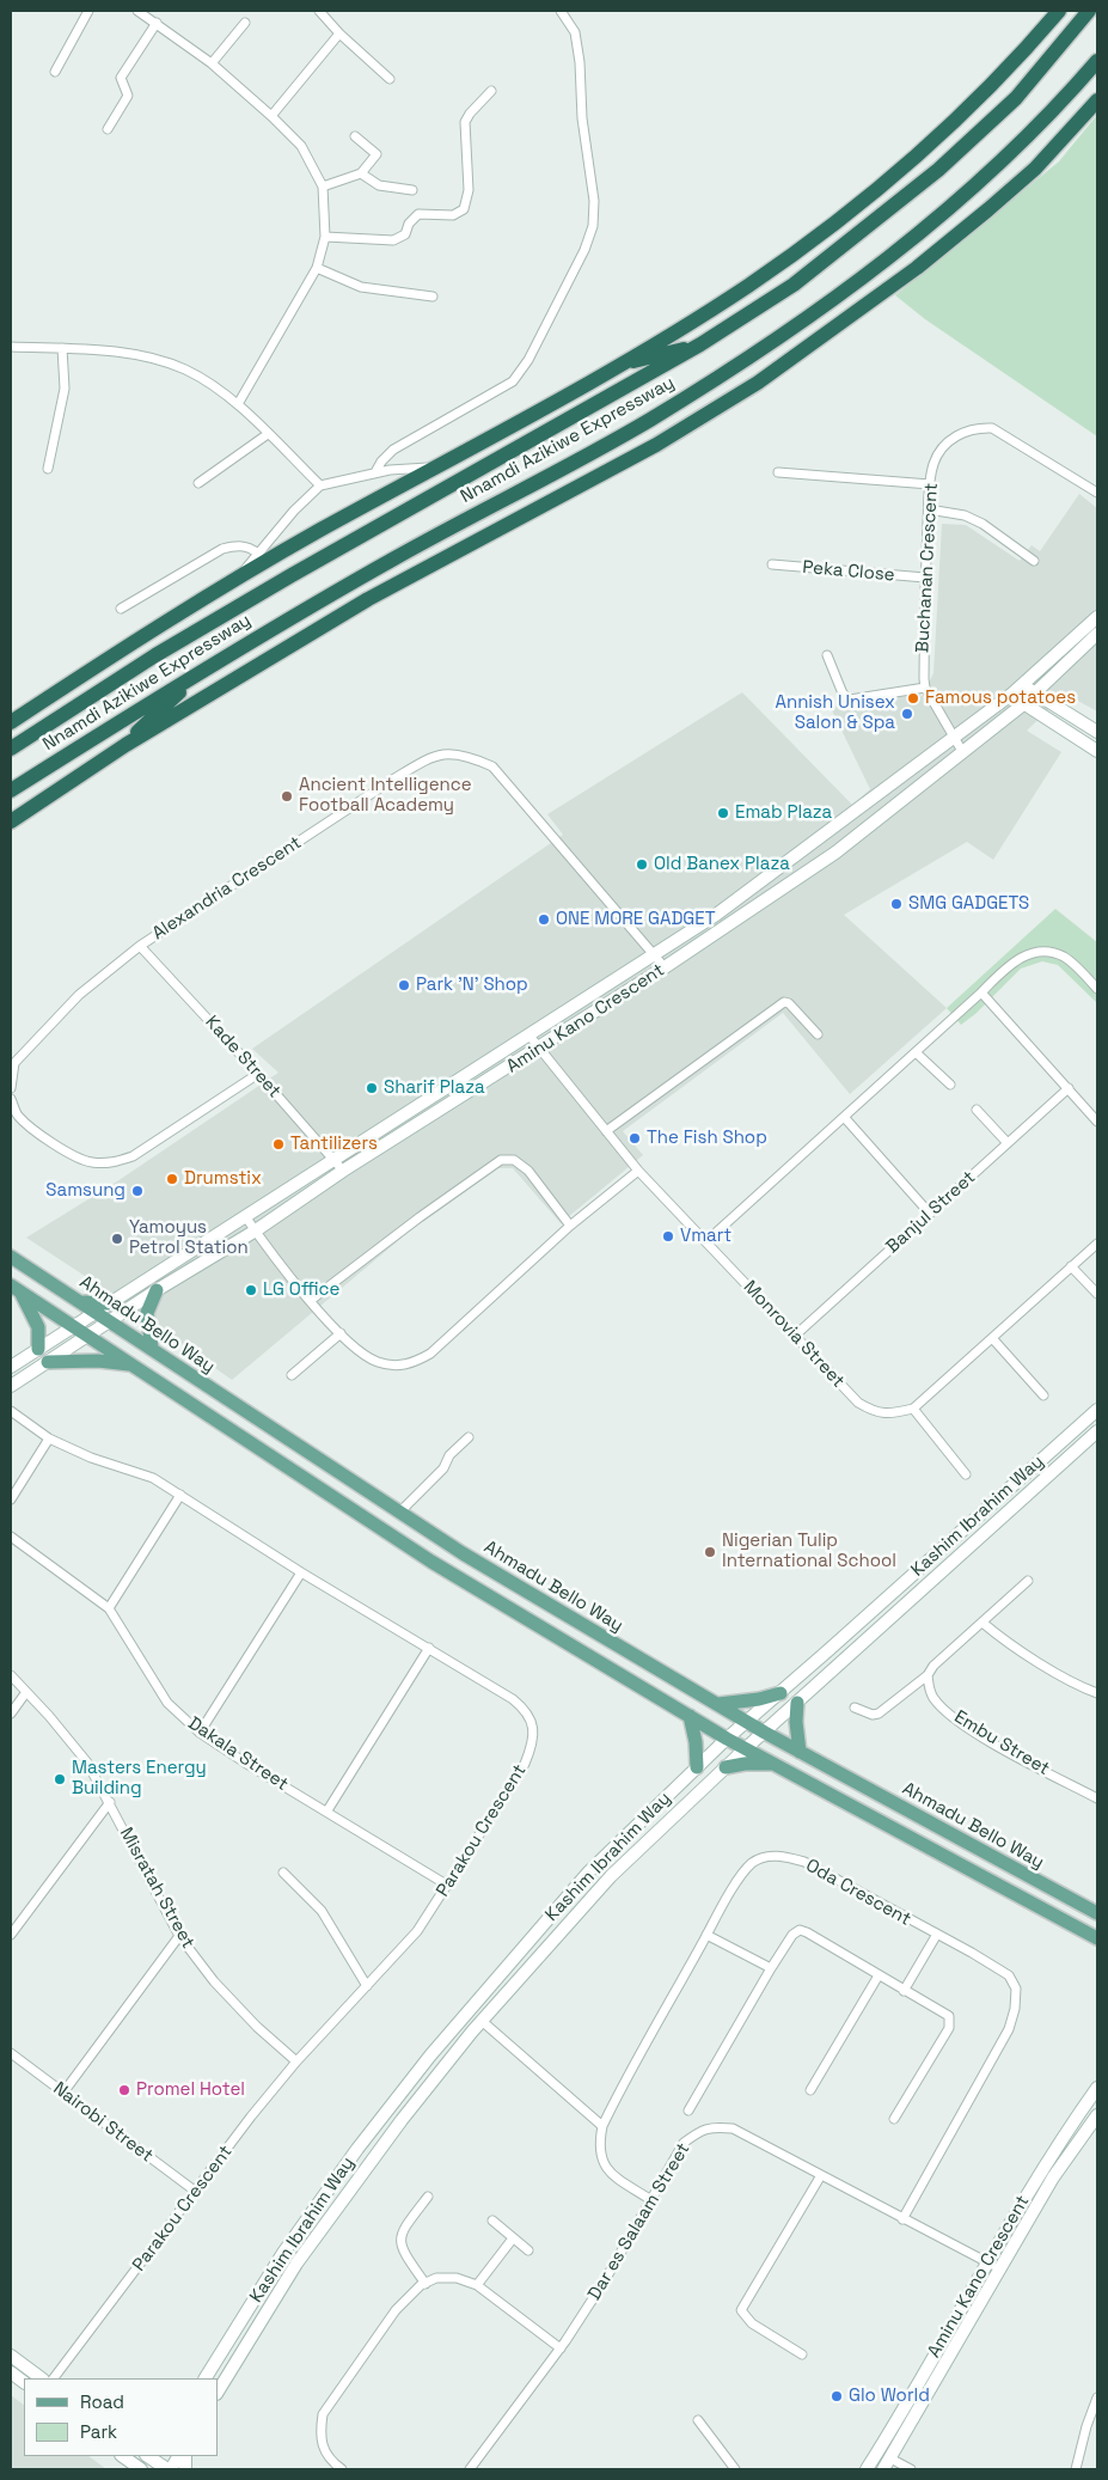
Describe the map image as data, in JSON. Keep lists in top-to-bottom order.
{
  "streets": {
    "highway": ["Nnamdi Azikiwe Expressway"],
    "main road": ["Aminu Kano Crescent", "Ahmadu Bello Way", "Kashim Ibrahim Way"],
    "street": [
      "Buchanan Crescent",
      "Peka Close",
      "Alexandria Crescent",
      "Kade Street",
      "Banjul Street",
      "Monrovia Street",
      "Embu Street",
      "Dakala Street",
      "Parakou Crescent",
      "Misratah Street",
      "Oda Crescent",
      "Nairobi Street",
      "Dar es Salaam Street"
    ]
  },
  "crossings": [
    ["Buchanan Crescent", "Peka Close"],
    ["Buchanan Crescent", "Aminu Kano Crescent"],
    ["Alexandria Crescent", "Aminu Kano Crescent"],
    ["Alexandria Crescent", "Kade Street"],
    ["Aminu Kano Crescent", "Kade Street"],
    ["Aminu Kano Crescent", "Ahmadu Bello Way"],
    ["Aminu Kano Crescent", "Monrovia Street"],
    ["Aminu Kano Crescent", "Dar es Salaam Street"],
    ["Banjul Street", "Monrovia Street"],
    ["Ahmadu Bello Way", "Kashim Ibrahim Way"],
    ["Dakala Street", "Parakou Crescent"],
    ["Parakou Crescent", "Misratah Street"],
    ["Parakou Crescent", "Nairobi Street"],
    ["Oda Crescent", "Dar es Salaam Street"]
  ],
  "places": [
    "Famous potatoes",
    "Annish Unisex Salon & Spa",
    "Ancient Intelligence Football Academy",
    "Emab Plaza",
    "Old Banex Plaza",
    "SMG GADGETS",
    "ONE MORE GADGET",
    "Park 'N' Shop",
    "Sharif Plaza",
    "The Fish Shop",
    "Tantilizers",
    "Drumstix",
    "Samsung",
    "Vmart",
    "Yamoyus Petrol Station",
    "LG Office",
    "Nigerian Tulip International School",
    "Masters Energy Building",
    "Promel Hotel",
    "Glo World"
  ],
  "legend": ["Road", "Park"]
}
